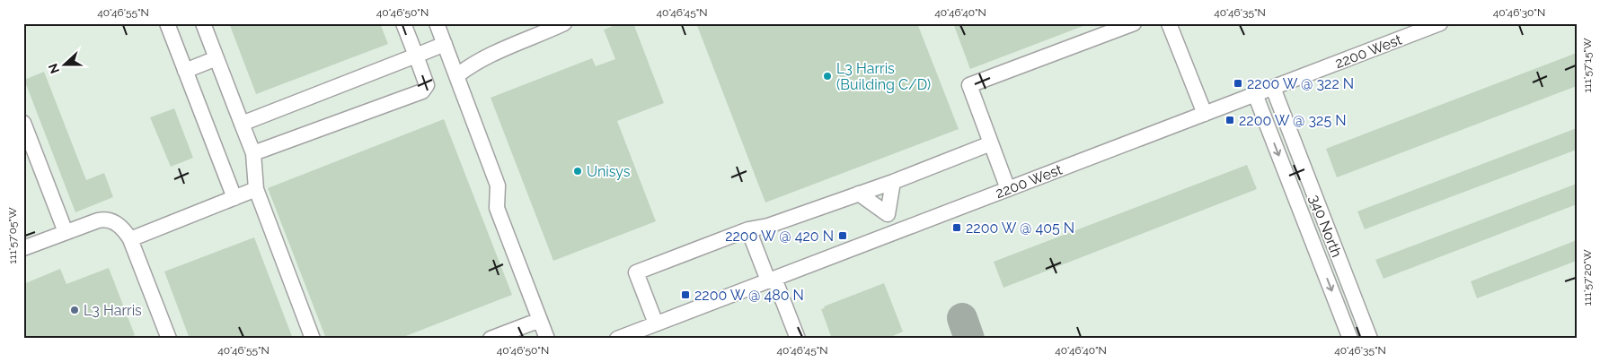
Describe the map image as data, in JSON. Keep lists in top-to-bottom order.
{
  "streets": {
    "street": ["2200 West", "340 North"]
  },
  "crossings": [
    ["2200 West", "340 North"]
  ],
  "places": {
    "other": ["L3 Harris (Building C/D)", "Unisys", "L3 Harris"],
    "transit": [
      "2200 W @ 322 N",
      "2200 W @ 325 N",
      "2200 W @ 405 N",
      "2200 W @ 420 N",
      "2200 W @ 480 N"
    ]
  },
  "north": "left",
  "coordinates": [
    "40°46'55\"N",
    "40°46'50\"N",
    "40°46'45\"N",
    "40°46'40\"N",
    "40°46'35\"N",
    "40°46'30\"N",
    "111°57'15\"W",
    "111°57'05\"W",
    "111°57'20\"W"
  ]
}
